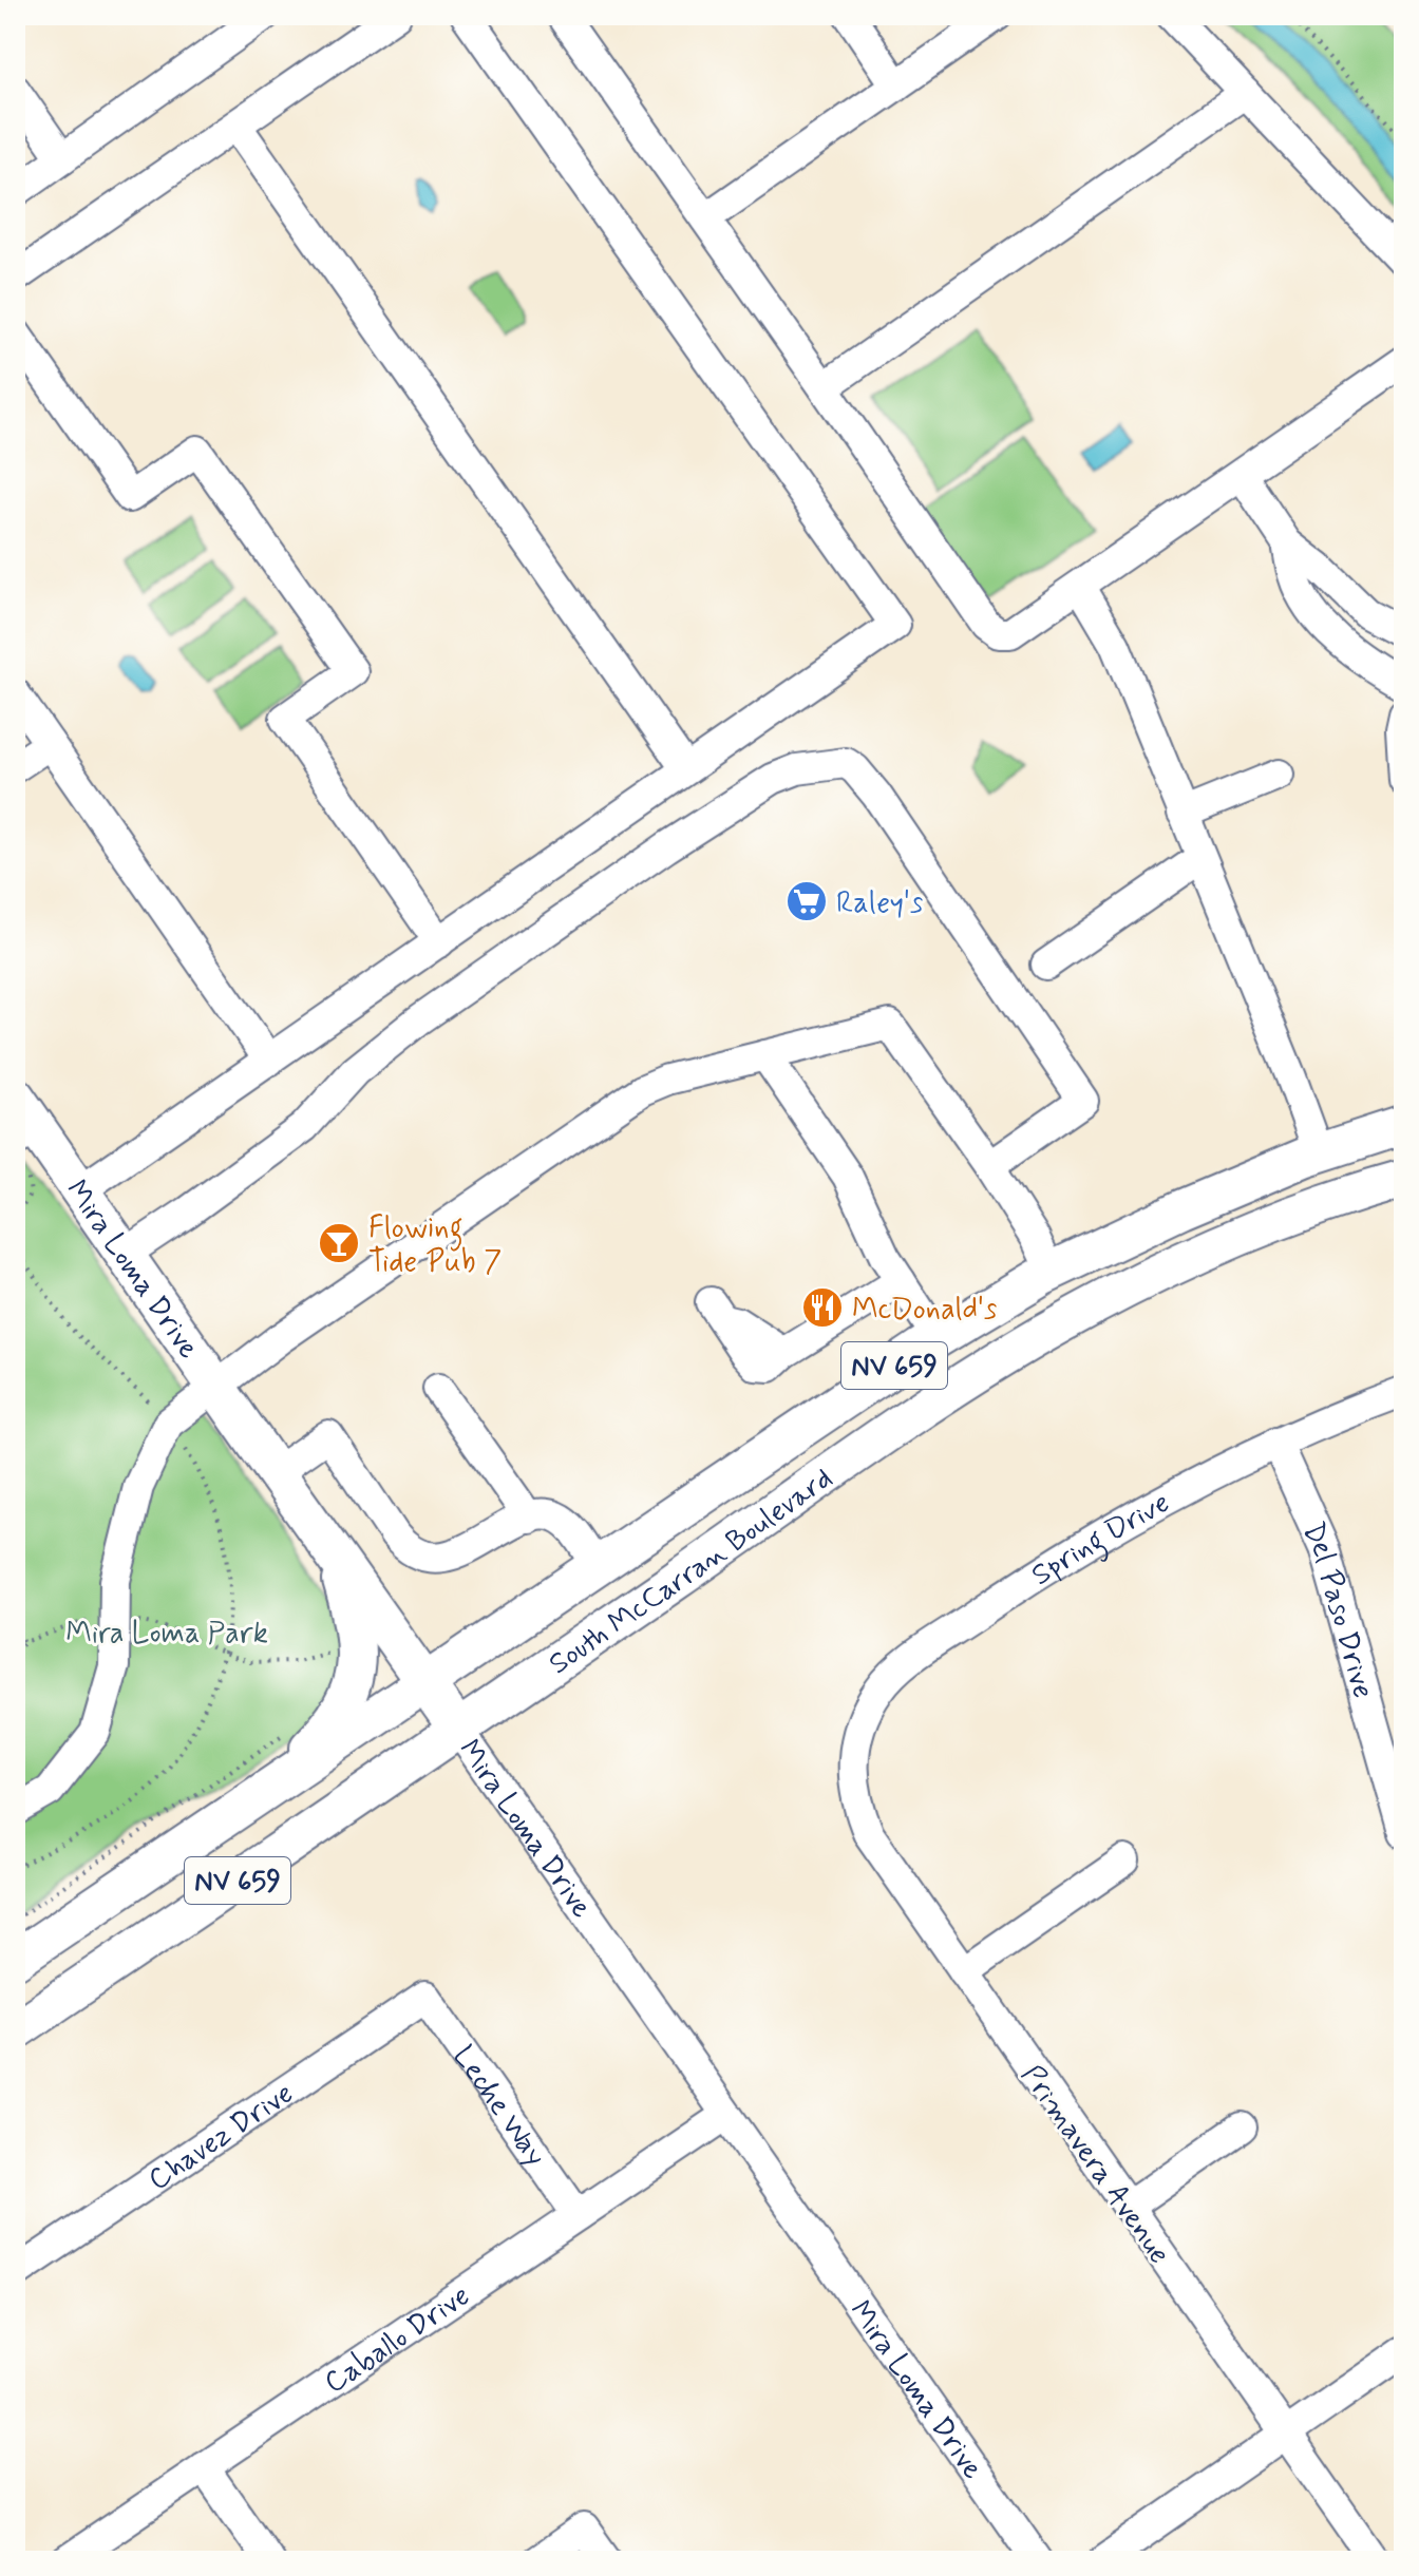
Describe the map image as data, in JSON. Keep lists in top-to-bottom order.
{
  "streets": {
    "main road": ["Mira Loma Drive", "NV 659", "South McCarran Boulevard"],
    "street": [
      "Spring Drive",
      "Del Paso Drive",
      "Leche Way",
      "Chavez Drive",
      "Primavera Avenue",
      "Caballo Drive"
    ]
  },
  "crossings": [
    ["Mira Loma Drive", "South McCarran Boulevard"],
    ["Mira Loma Drive", "Caballo Drive"],
    ["Spring Drive", "Del Paso Drive"],
    ["Spring Drive", "Primavera Avenue"],
    ["Leche Way", "Chavez Drive"],
    ["Leche Way", "Caballo Drive"]
  ],
  "parks": ["Mira Loma Park"],
  "places": {
    "supermarket": ["Raley's"],
    "bar": ["Flowing Tide Pub 7"],
    "restaurant": ["McDonald's"]
  }
}
